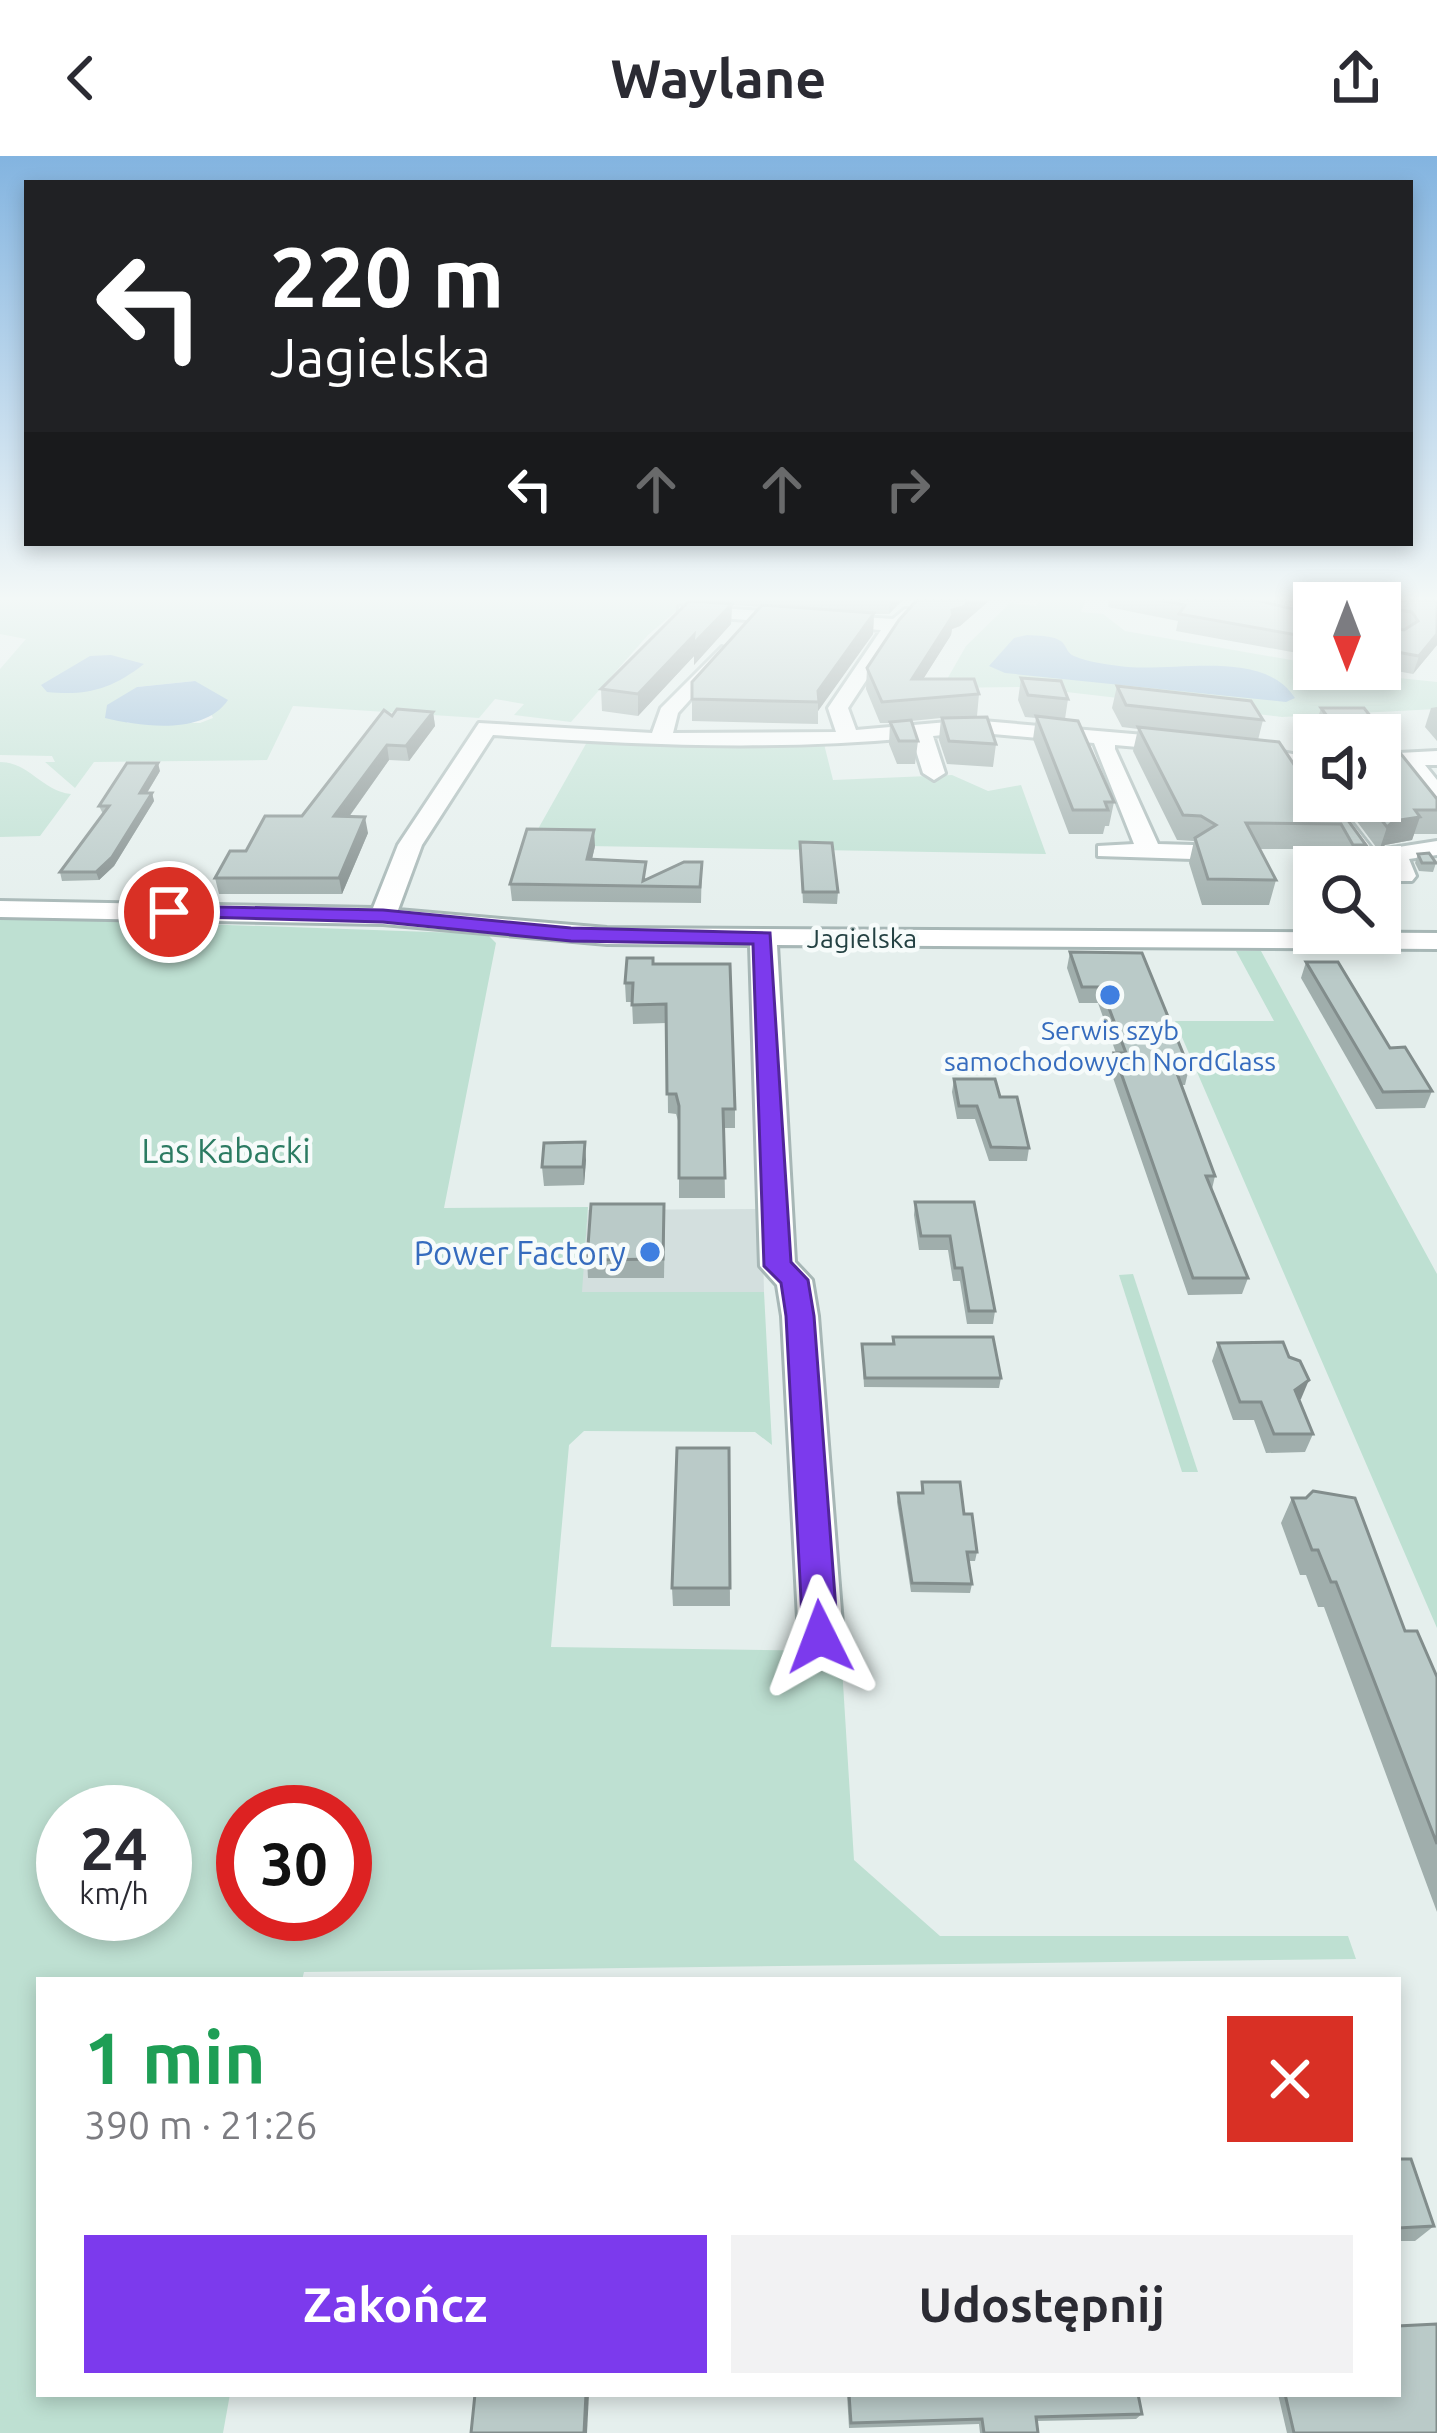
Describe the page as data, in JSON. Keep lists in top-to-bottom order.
{
  "streets": {
    "street": ["Jagielska"]
  },
  "parks": ["Las Kabacki"],
  "places": ["Serwis szyb samochodowych NordGlass", "Power Factory"],
  "north": "bottom",
  "page": {
    "header": "Waylane",
    "turn": ["220 m", "Jagielska"],
    "speed": "24 km/h",
    "limit": "30",
    "heading": ["1 min", "390 m · 21:26"],
    "buttons": ["Zakończ", "Udostępnij"]
  }
}
